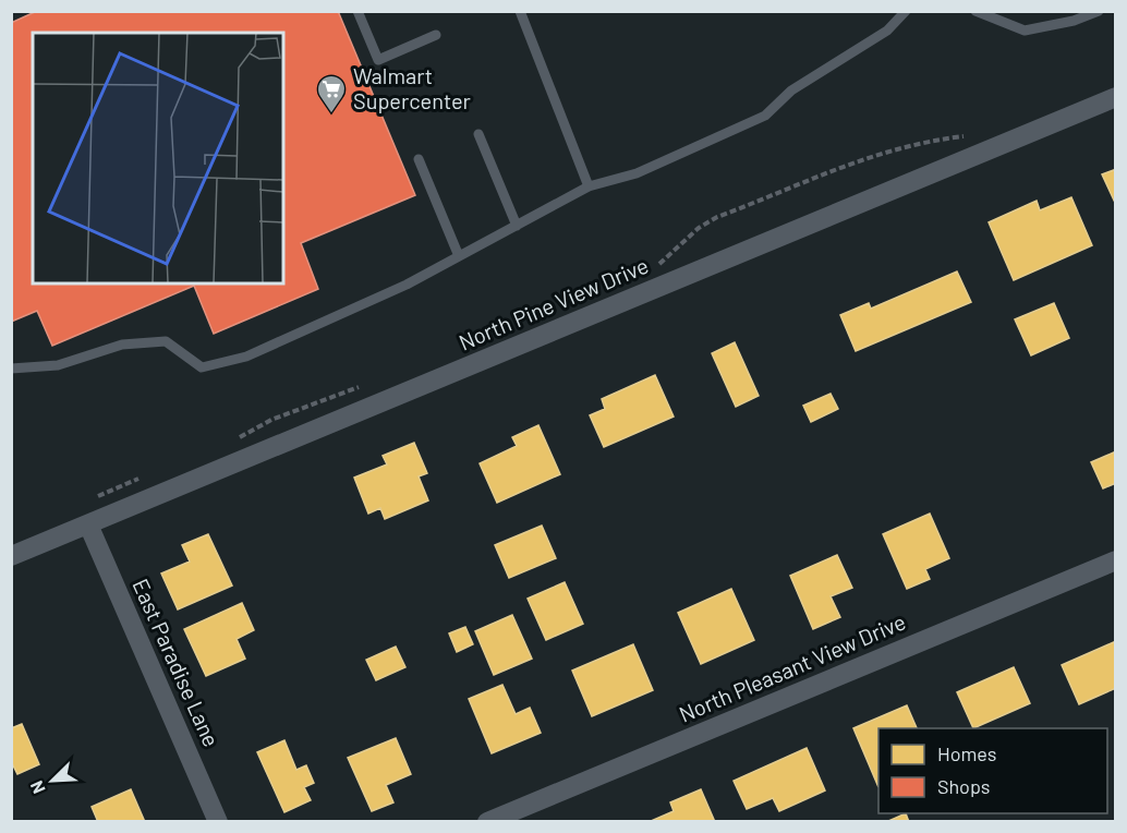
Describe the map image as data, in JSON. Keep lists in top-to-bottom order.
{
  "streets": {
    "street": ["North Pine View Drive", "East Paradise Lane", "North Pleasant View Drive"]
  },
  "crossings": [
    ["North Pine View Drive", "East Paradise Lane"]
  ],
  "places": {
    "supermarket": ["Walmart Supercenter"]
  },
  "legend": ["Homes", "Shops"],
  "north": "bottom left"
}
